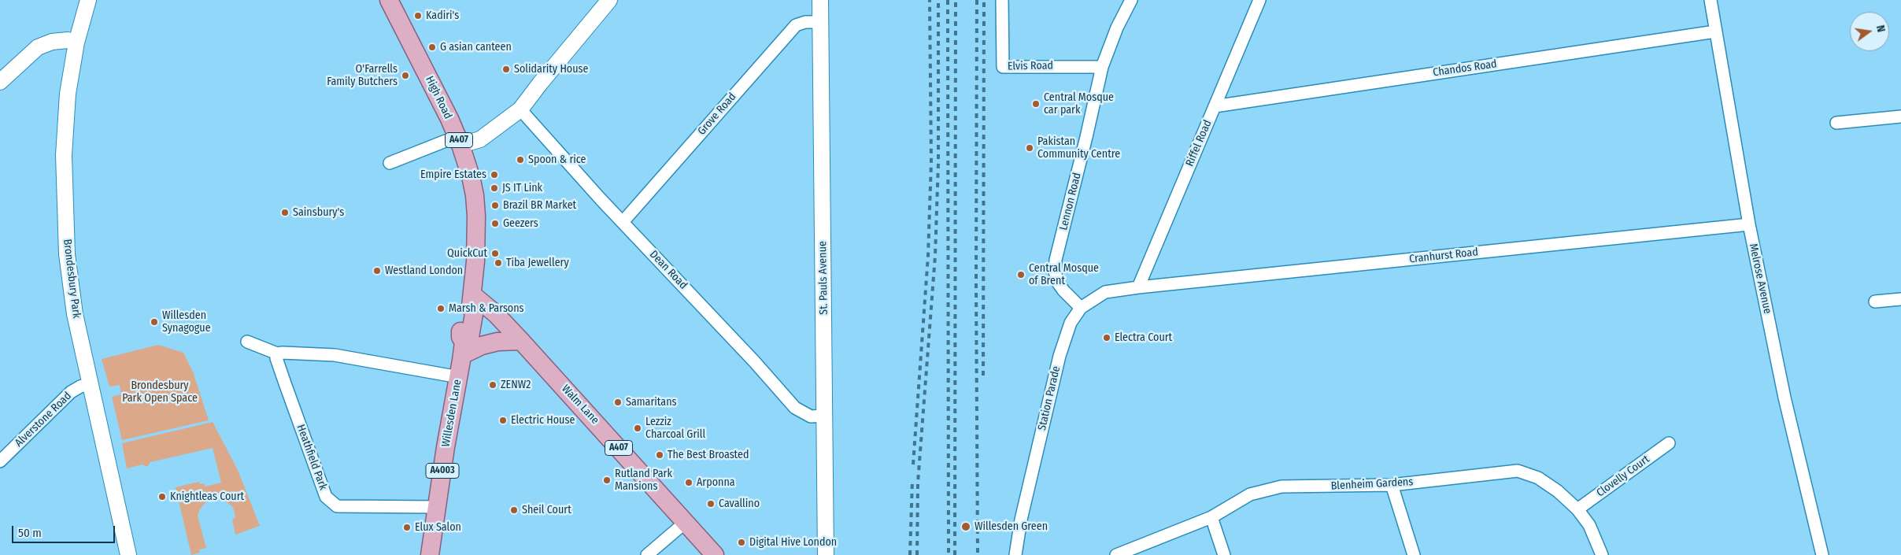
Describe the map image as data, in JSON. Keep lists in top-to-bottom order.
{
  "streets": {
    "main road": [
      "High Road",
      "A407",
      "Walm Lane",
      "Willesden Lane",
      "A4003"
    ],
    "street": [
      "Elvis Road",
      "Chandos Road",
      "Grove Road",
      "Riffel Road",
      "Lennon Road",
      "Cranhurst Road",
      "Dean Road",
      "St. Pauls Avenue",
      "Brondesbury Park",
      "Melrose Avenue",
      "Station Parade",
      "Alverstone Road",
      "Heathfield Park",
      "Clovelly Court",
      "Blenheim Gardens"
    ]
  },
  "crossings": [
    ["Elvis Road", "Lennon Road"],
    ["Chandos Road", "Riffel Road"],
    ["Chandos Road", "Melrose Avenue"],
    ["High Road", "Walm Lane"],
    ["High Road", "Willesden Lane"],
    ["Grove Road", "Dean Road"],
    ["Grove Road", "St. Pauls Avenue"],
    ["Riffel Road", "Cranhurst Road"],
    ["Riffel Road", "Station Parade"],
    ["Lennon Road", "Station Parade"],
    ["Cranhurst Road", "Melrose Avenue"],
    ["Cranhurst Road", "Station Parade"],
    ["Dean Road", "St. Pauls Avenue"],
    ["Brondesbury Park", "Alverstone Road"],
    ["Walm Lane", "Willesden Lane"],
    ["Willesden Lane", "Heathfield Park"],
    ["Clovelly Court", "Blenheim Gardens"]
  ],
  "parks": ["Brondesbury Park Open Space"],
  "places": [
    "Kadiri's",
    "G asian canteen",
    "Solidarity House",
    "O'Farrells Family Butchers",
    "Central Mosque car park",
    "Pakistan Community Centre",
    "Spoon & rice",
    "Empire Estates",
    "JS IT Link",
    "Brazil BR Market",
    "Sainsbury's",
    "Geezers",
    "QuickCut",
    "Tiba Jewellery",
    "Westland London",
    "Central Mosque of Brent",
    "Marsh & Parsons",
    "Willesden Synagogue",
    "Electra Court",
    "ZENW2",
    "Samaritans",
    "Electric House",
    "Lezziz Charcoal Grill",
    "The Best Broasted",
    "Rutland Park Mansions",
    "Arponna",
    "Knightleas Court",
    "Cavallino",
    "Sheil Court",
    "Willesden Green",
    "Elux Salon",
    "Digital Hive London"
  ],
  "scale_bar": "50 m",
  "north": "right"
}
